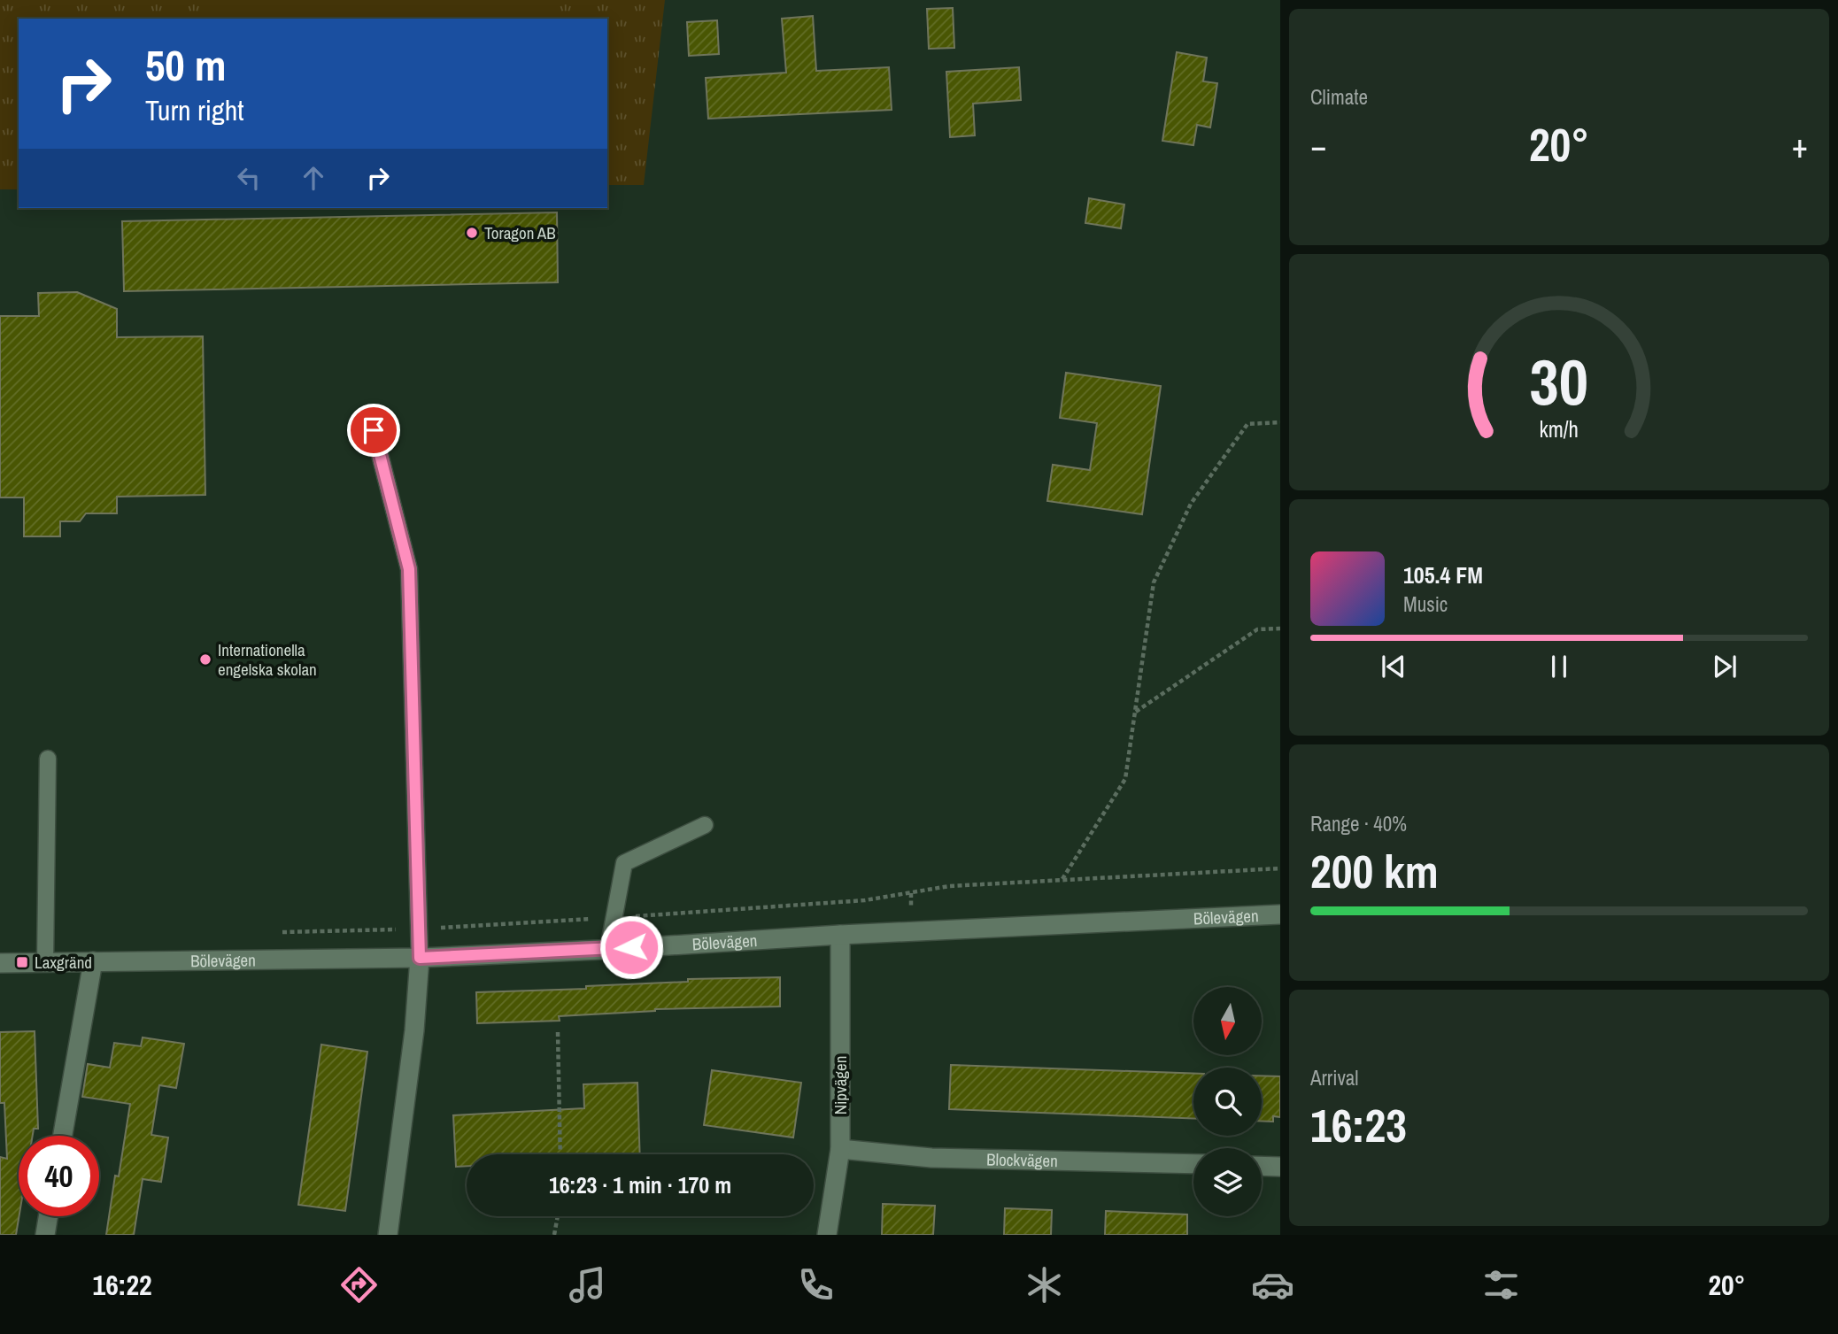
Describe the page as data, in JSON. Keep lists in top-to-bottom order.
{
  "streets": {
    "street": ["Bölevägen", "Nipvägen", "Blockvägen"]
  },
  "crossings": [
    ["Bölevägen", "Nipvägen"],
    ["Nipvägen", "Blockvägen"]
  ],
  "places": {
    "other": ["Toragon AB", "Internationella engelska skolan"],
    "transit": ["Laxgränd"]
  },
  "north": "bottom",
  "page": {
    "tile": [
      "Climate",
      ["Range · 40%", "200 km"],
      ["Arrival", "16:23"]
    ],
    "turn": ["50 m", "Turn right"],
    "heat": ["−", "20°", "+"],
    "song": ["105.4 FM", "Music"],
    "limit": "40",
    "trip": "16:23 · 1 min · 170 m",
    "tabs": ["16:22", "20°"],
    "gauge": ["30", "km/h"]
  }
}
